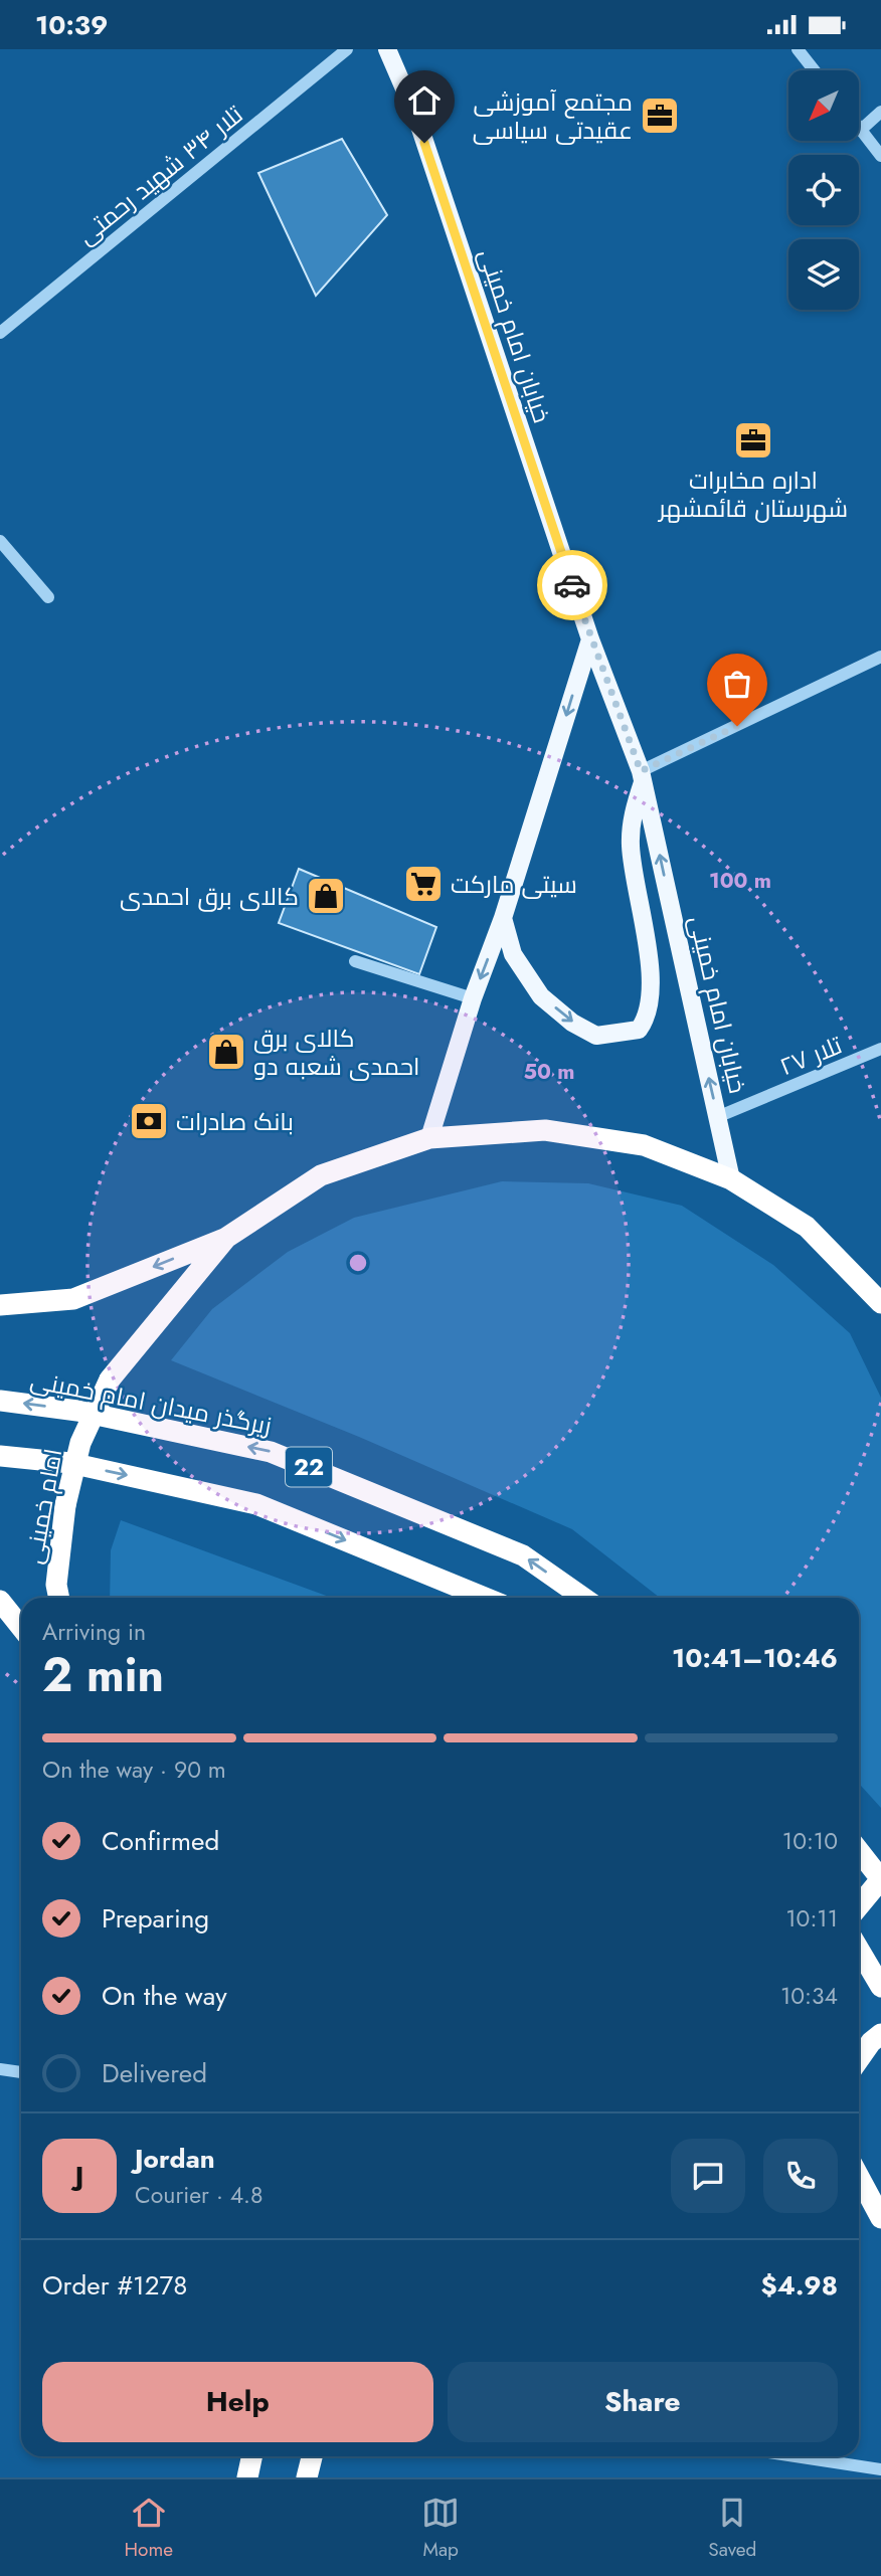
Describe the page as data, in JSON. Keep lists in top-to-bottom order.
{
  "streets": {
    "highway": ["زیرگذر میدان امام خمینی", "22", "امام خمینی"],
    "main road": ["خیابان امام خمینی"],
    "street": ["تلار ۳۴ شهید رحمتی", "تلار ۲۷"]
  },
  "crossings": [
    ["خیابان امام خمینی", "تلار ۲۷"]
  ],
  "places": {
    "office": ["مجتمع آموزشی عقیدتی سیاسی", "اداره مخابرات شهرستان قائمشهر"],
    "supermarket": ["سیتی مارکت"],
    "shop": ["کالای برق احمدی", "کالای برق احمدی شعبه دو"],
    "bank": ["بانک صادرات"]
  },
  "north": "bottom left",
  "page": {
    "status": "10:39",
    "heading": ["2 min", "Arriving in", "10:41–10:46"],
    "panel": [
      "Jordan",
      "Courier · 4.8",
      "Order #1278",
      "$4.98"
    ],
    "bar": "On the way · 90 m",
    "list": [
      ["Confirmed", "10:10"],
      ["Preparing", "10:11"],
      ["On the way", "10:34"],
      "Delivered"
    ],
    "round": "J",
    "buttons": ["Help", "Share"],
    "tabs": ["Home", "Map", "Saved"]
  },
  "rings": ["100 m", "50 m"]
}
